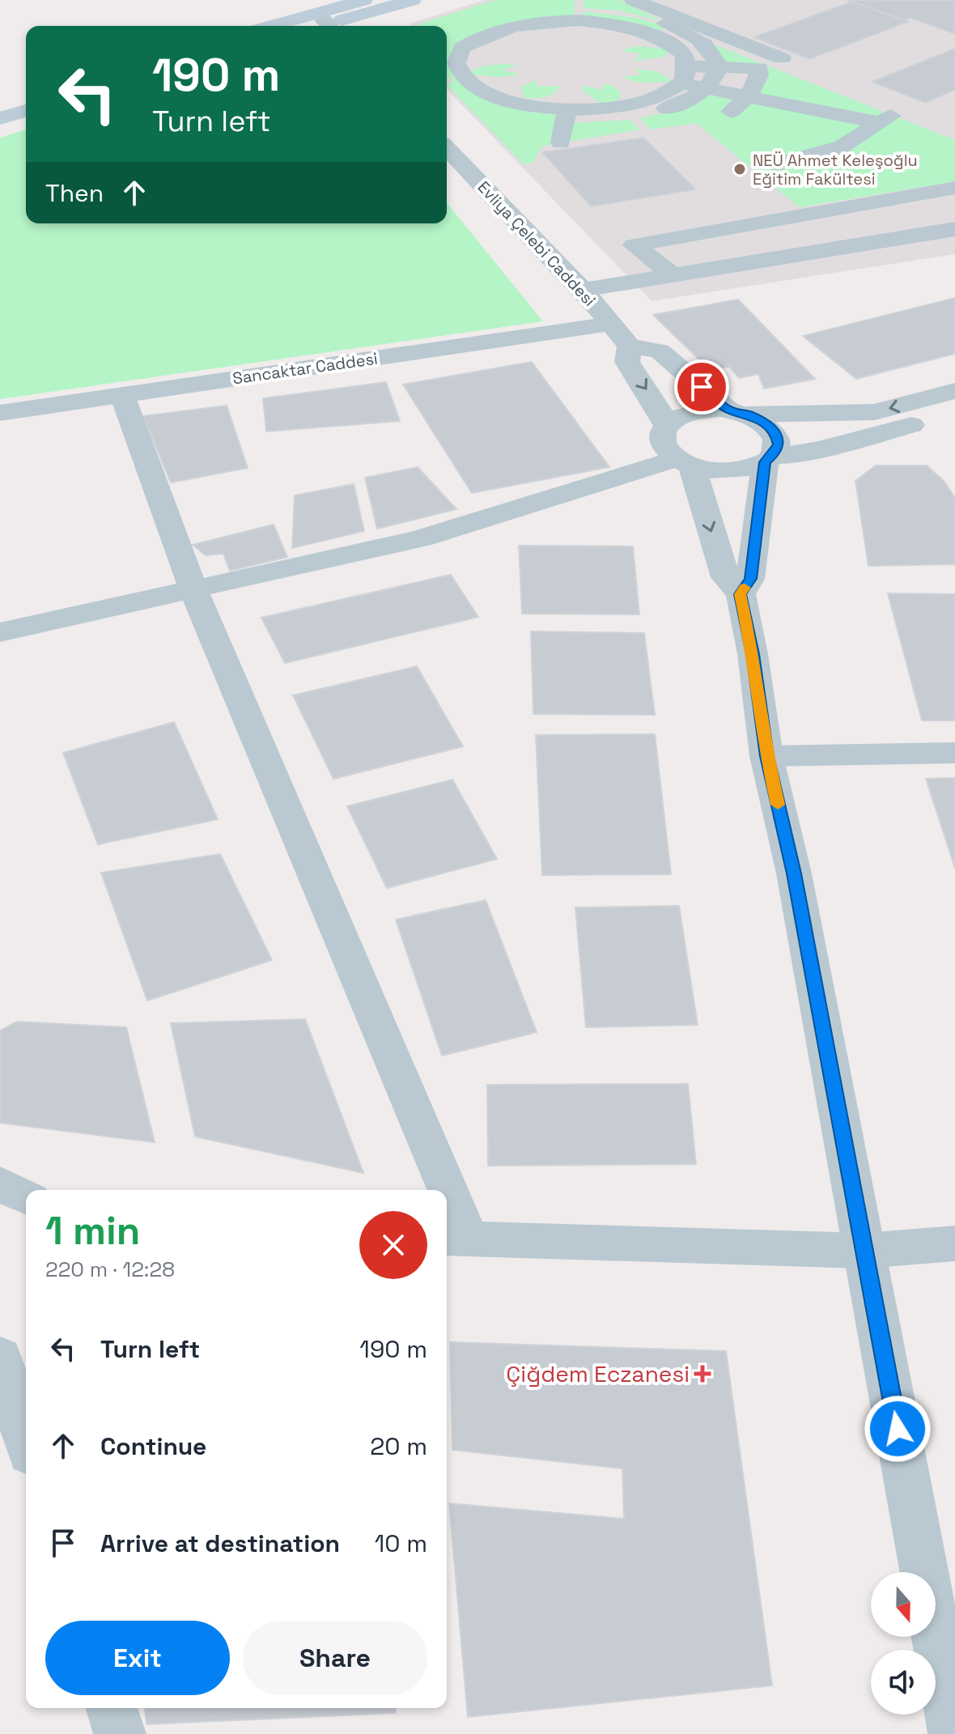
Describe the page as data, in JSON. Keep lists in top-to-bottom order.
{
  "streets": {
    "street": ["Evliya Çelebi Caddesi", "Sancaktar Caddesi"]
  },
  "crossings": [
    ["Evliya Çelebi Caddesi", "Sancaktar Caddesi"]
  ],
  "places": {
    "other": ["NEÜ Ahmet Keleşoğlu Eğitim Fakültesi"],
    "health": ["Çiğdem Eczanesi"]
  },
  "north": "bottom",
  "page": {
    "turn": ["190 m", "Turn left"],
    "then": "Then",
    "heading": ["1 min", "220 m · 12:28"],
    "list": [
      {
        "name": "Turn left",
        "value": "190 m"
      },
      {
        "name": "Continue",
        "value": "20 m"
      },
      {
        "name": "Arrive at destination",
        "value": "10 m"
      }
    ],
    "buttons": ["Exit", "Share"]
  }
}
